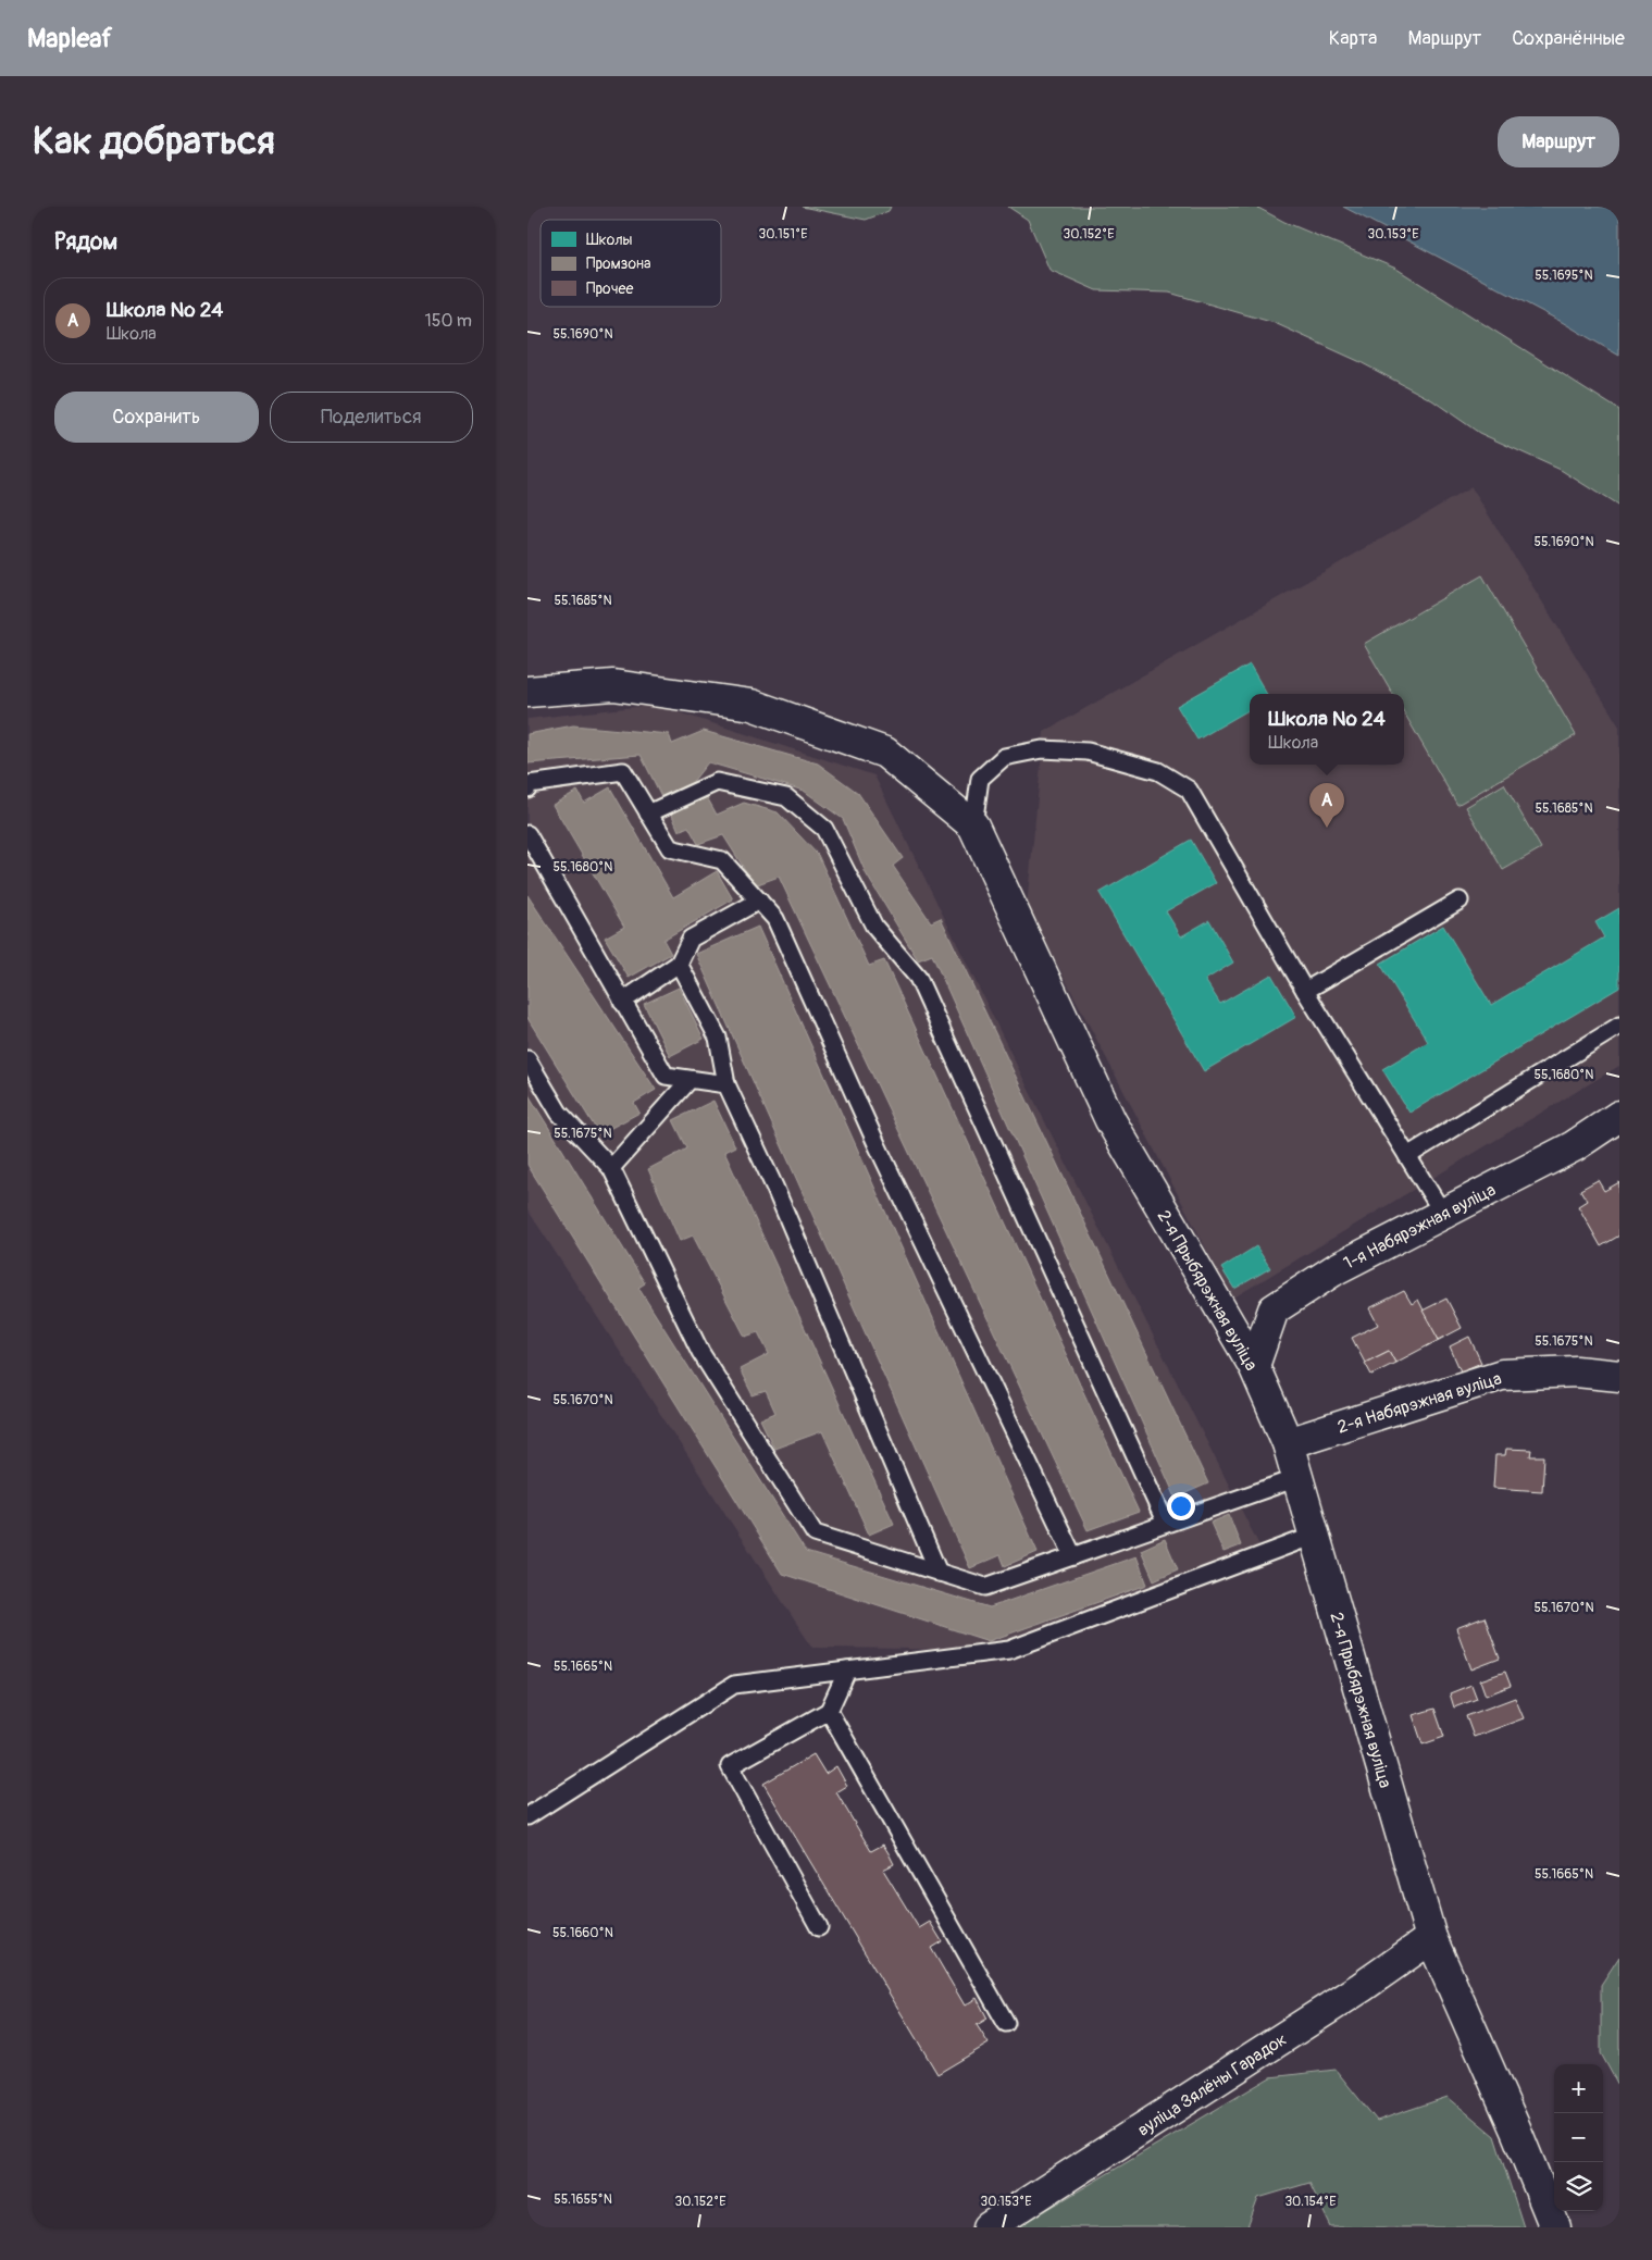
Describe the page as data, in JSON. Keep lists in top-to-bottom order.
{
  "streets": {
    "street": [
      "1-я Набярэжная вуліца",
      "2-я Прыбярэжная вуліца",
      "2-я Набярэжная вуліца",
      "вуліца Зялёны Гарадок"
    ]
  },
  "crossings": [
    ["1-я Набярэжная вуліца", "2-я Прыбярэжная вуліца"],
    ["2-я Прыбярэжная вуліца", "2-я Набярэжная вуліца"],
    ["2-я Прыбярэжная вуліца", "вуліца Зялёны Гарадок"]
  ],
  "legend": ["Школы", "Промзона", "Прочее"],
  "page": {
    "header": "Mapleaf",
    "nav": ["Карта", "Маршрут", "Сохранённые"],
    "buttons": [
      "Маршрут",
      ["Сохранить", "Поделиться"]
    ],
    "title": "Как добраться",
    "heading": "Рядом",
    "list": [
      {
        "mark": "A",
        "name": "Школа № 24",
        "note": "Школа",
        "value": "150 m"
      }
    ],
    "popup": ["Школа № 24", "Школа"],
    "pins": "A",
    "map_buttons": ["+", "−"]
  },
  "coordinates": [
    "30.151°E",
    "30.152°E",
    "30.153°E",
    "55.1695°N",
    "55.1690°N",
    "55.1685°N",
    "55.1680°N",
    "55.1675°N",
    "55.1670°N",
    "55.1665°N",
    "55.1660°N",
    "55.1655°N",
    "30.154°E"
  ]
}
